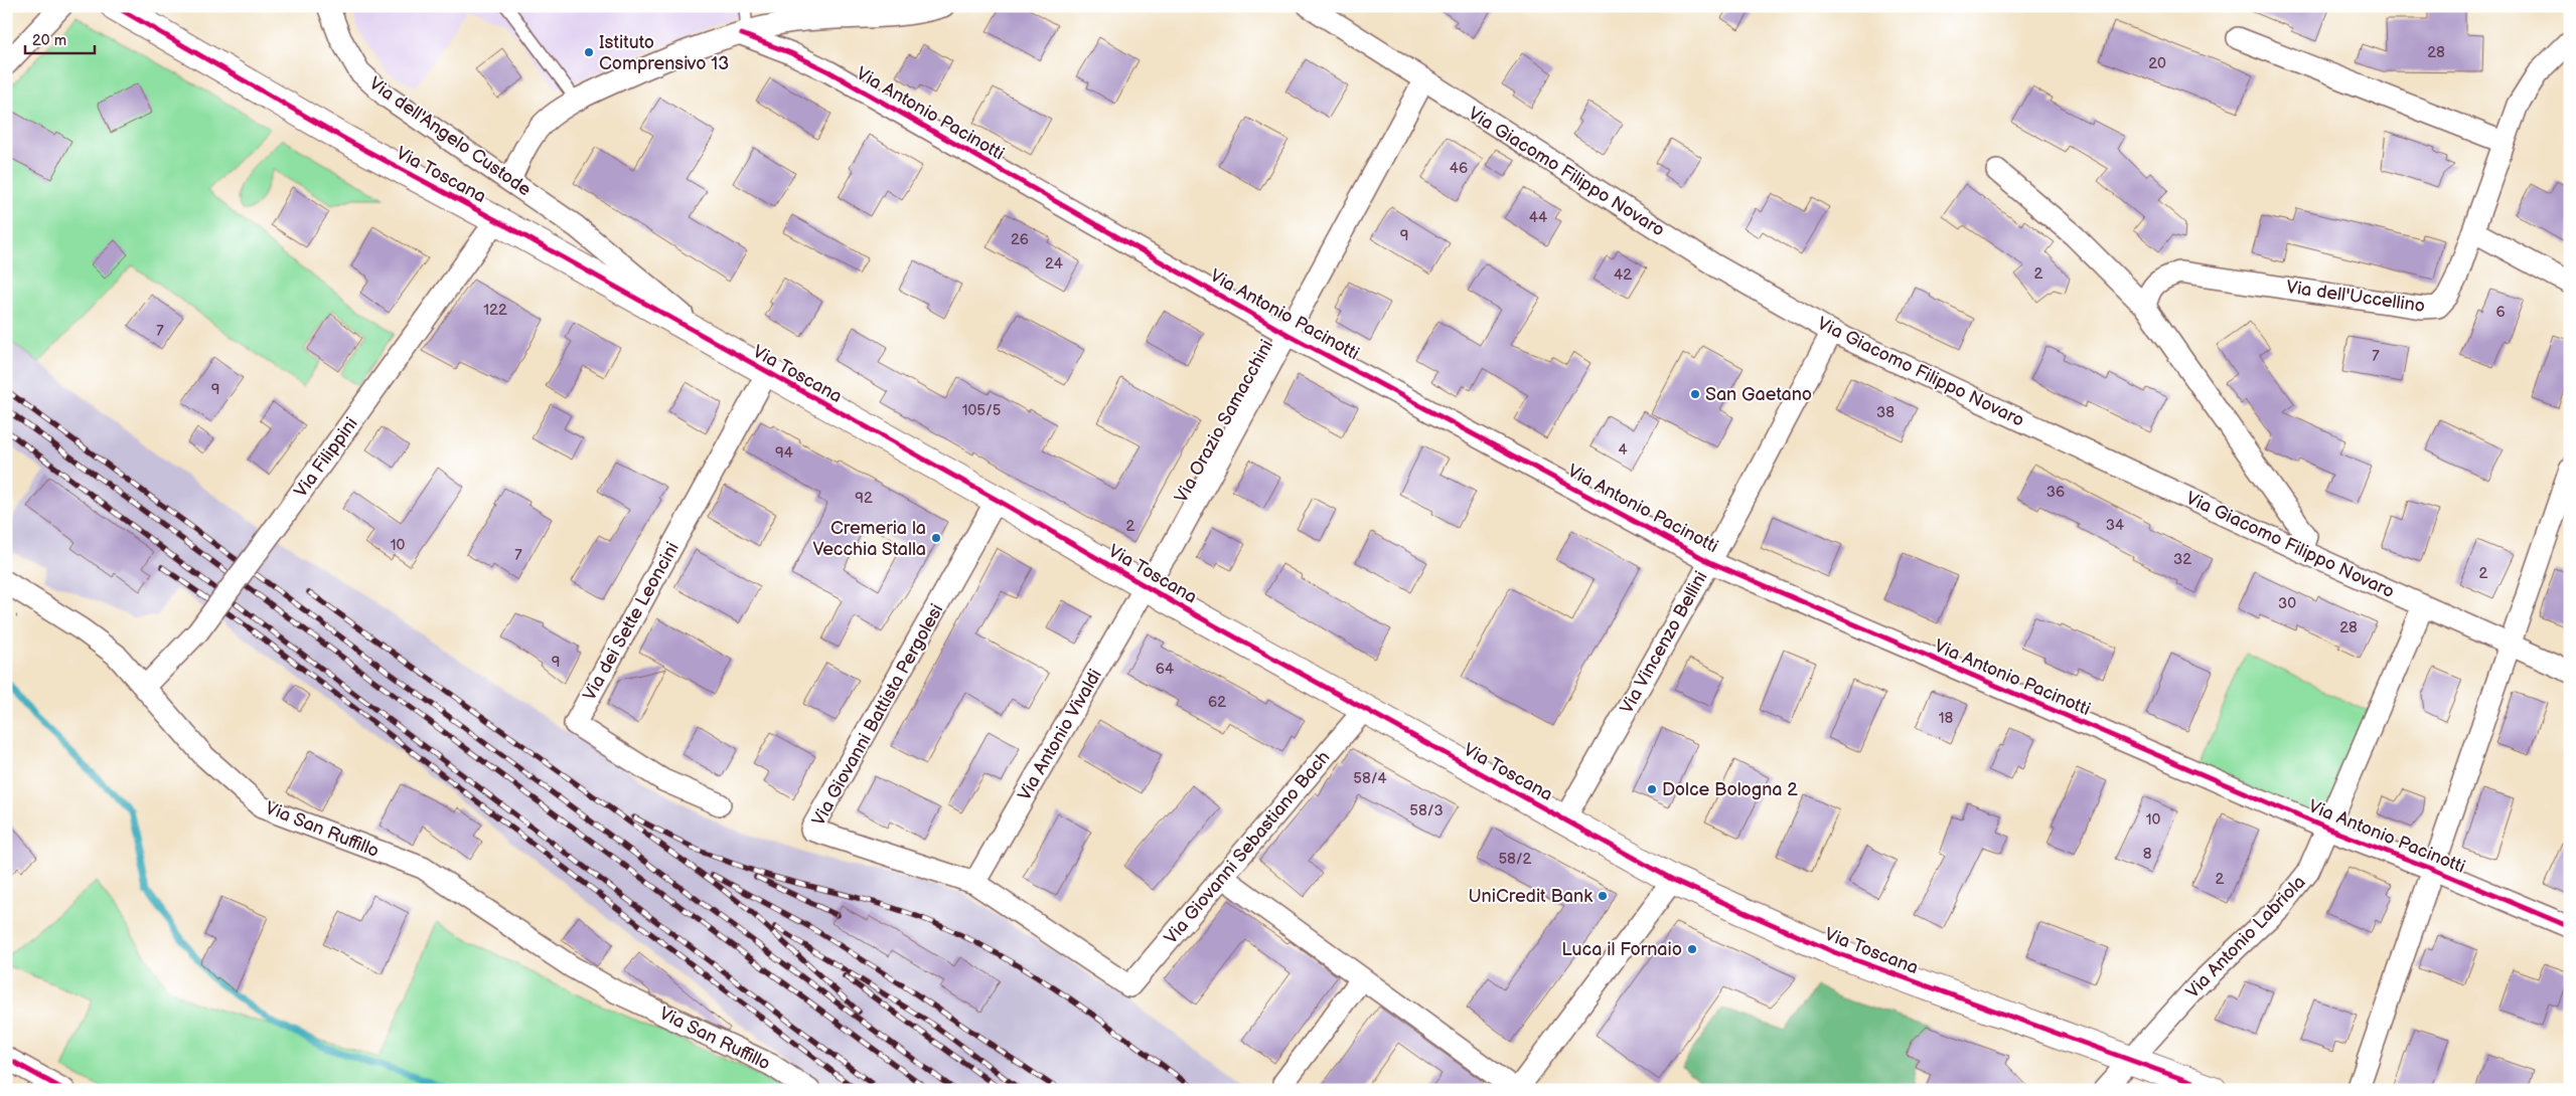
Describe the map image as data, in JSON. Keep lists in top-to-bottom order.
{
  "streets": {
    "main road": ["Via Toscana"],
    "street": [
      "Via Antonio Pacinotti",
      "Via dell'Angelo Custode",
      "Via Giacomo Filippo Novaro",
      "Via dell'Uccellino",
      "Via Orazio Samacchini",
      "Via Filippini",
      "Via dei Sette Leoncini",
      "Via Vincenzo Bellini",
      "Via Giovanni Battista Pergolesi",
      "Via Antonio Vivaldi",
      "Via San Ruffillo",
      "Via Giovanni Sebastiano Bach",
      "Via Antonio Labriola"
    ]
  },
  "crossings": [
    ["Via Antonio Pacinotti", "Via Orazio Samacchini"],
    ["Via Antonio Pacinotti", "Via Vincenzo Bellini"],
    ["Via Antonio Pacinotti", "Via Antonio Labriola"],
    ["Via dell'Angelo Custode", "Via Toscana"],
    ["Via Giacomo Filippo Novaro", "Via Orazio Samacchini"],
    ["Via Giacomo Filippo Novaro", "Via Vincenzo Bellini"],
    ["Via Giacomo Filippo Novaro", "Via Antonio Labriola"],
    ["Via Toscana", "Via Orazio Samacchini"],
    ["Via Toscana", "Via Filippini"],
    ["Via Toscana", "Via dei Sette Leoncini"],
    ["Via Toscana", "Via Vincenzo Bellini"],
    ["Via Toscana", "Via Giovanni Battista Pergolesi"],
    ["Via Toscana", "Via Antonio Vivaldi"],
    ["Via Toscana", "Via Giovanni Sebastiano Bach"],
    ["Via Toscana", "Via Antonio Labriola"],
    ["Via Orazio Samacchini", "Via Antonio Vivaldi"],
    ["Via Filippini", "Via San Ruffillo"],
    ["Via Giovanni Battista Pergolesi", "Via Antonio Vivaldi"],
    ["Via Giovanni Battista Pergolesi", "Via Giovanni Sebastiano Bach"]
  ],
  "places": [
    "Istituto Comprensivo 13",
    "San Gaetano",
    "Cremeria la Vecchia Stalla",
    "Dolce Bologna 2",
    "UniCredit Bank",
    "Luca il Fornaio"
  ],
  "house_numbers": [
    "28",
    "20",
    "46",
    "44",
    "9",
    "26",
    "24",
    "2",
    "42",
    "122",
    "6",
    "7",
    "7",
    "9",
    "105/5",
    "38",
    "4",
    "94",
    "36",
    "92",
    "34",
    "2",
    "10",
    "7",
    "32",
    "2",
    "30",
    "28",
    "9",
    "64",
    "62",
    "18",
    "58/4",
    "58/3",
    "10",
    "8",
    "58/2",
    "2"
  ],
  "scale_bar": "20 m"
}
